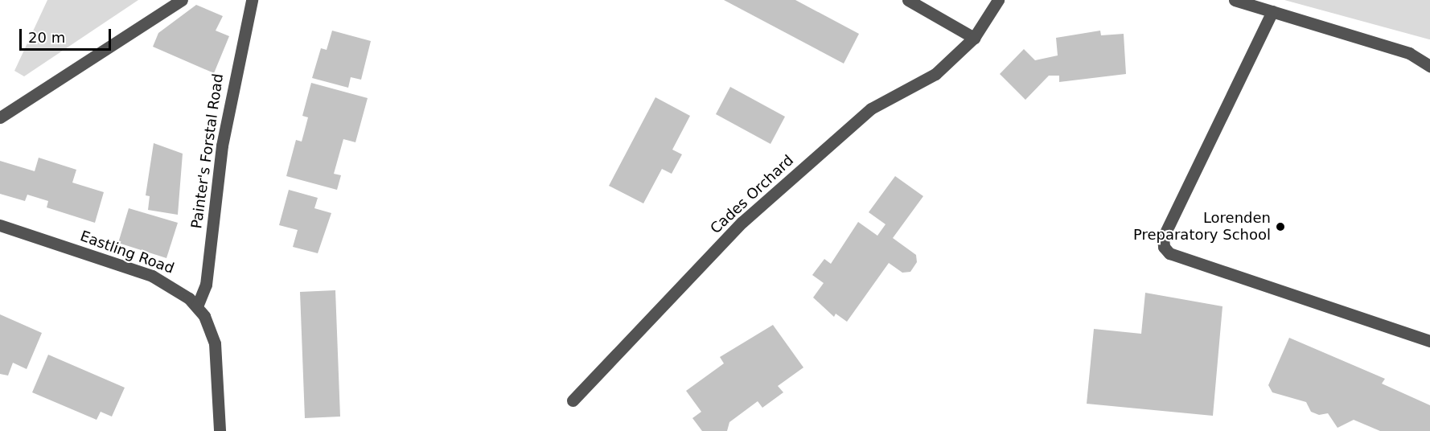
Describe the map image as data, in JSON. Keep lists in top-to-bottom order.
{
  "streets": {
    "street": ["Painter's Forstal Road", "Cades Orchard", "Eastling Road"]
  },
  "crossings": [
    ["Painter's Forstal Road", "Eastling Road"]
  ],
  "places": ["Lorenden Preparatory School"],
  "scale_bar": "20 m"
}
